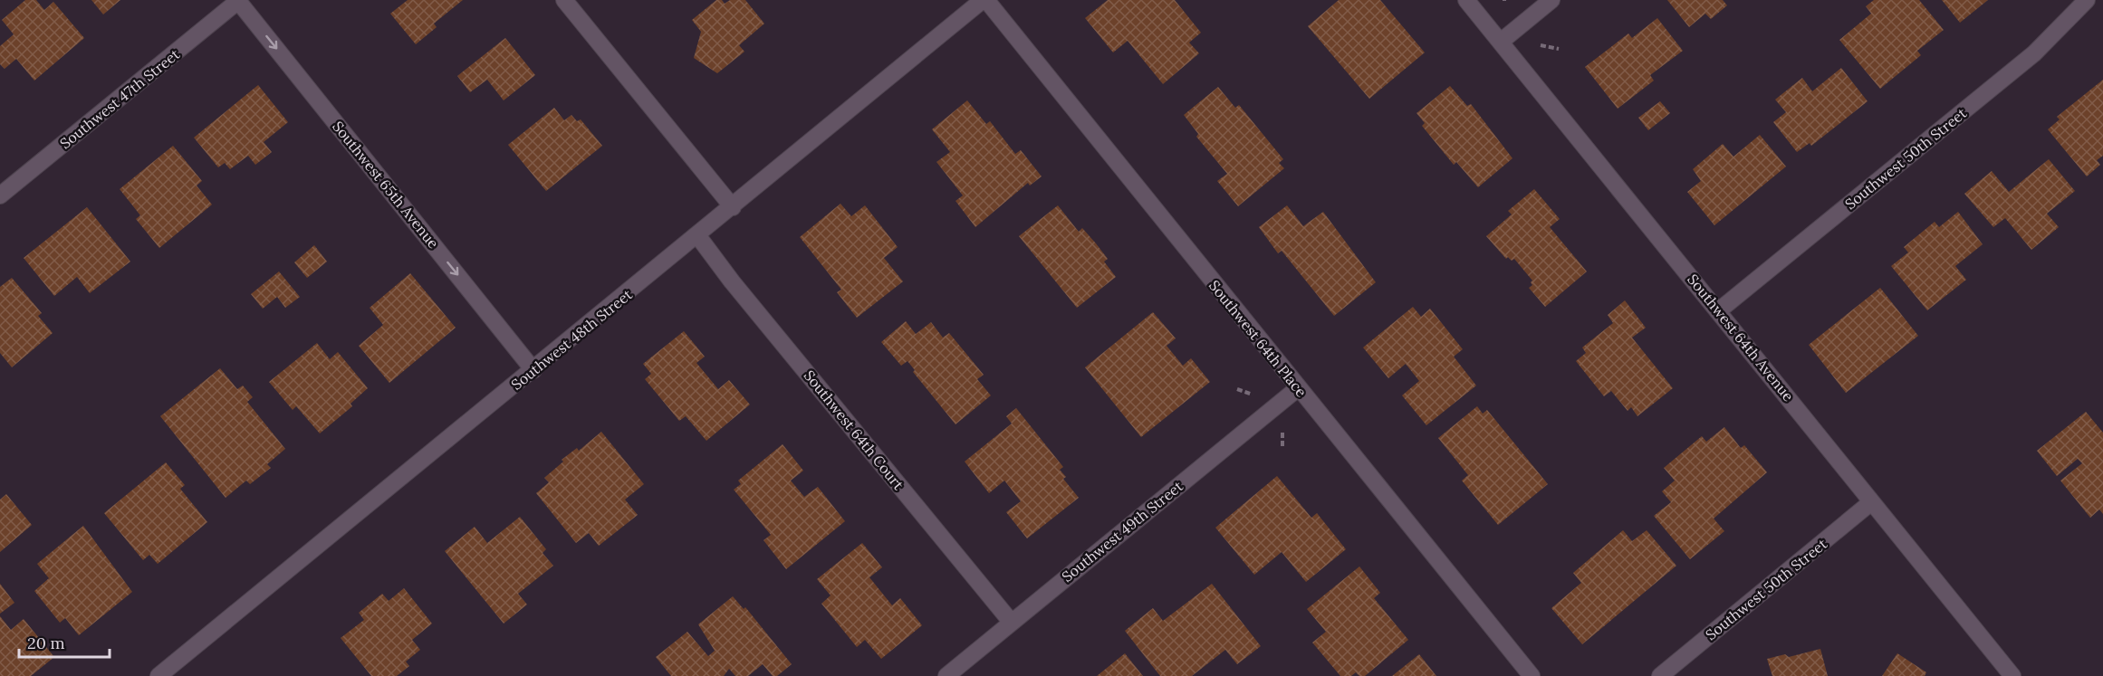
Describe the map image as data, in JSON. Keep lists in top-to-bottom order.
{
  "streets": {
    "street": [
      "Southwest 47th Street",
      "Southwest 50th Street",
      "Southwest 65th Avenue",
      "Southwest 64th Avenue",
      "Southwest 64th Place",
      "Southwest 48th Street",
      "Southwest 64th Court",
      "Southwest 49th Street"
    ]
  },
  "crossings": [
    ["Southwest 47th Street", "Southwest 65th Avenue"],
    ["Southwest 50th Street", "Southwest 64th Avenue"],
    ["Southwest 65th Avenue", "Southwest 48th Street"],
    ["Southwest 64th Place", "Southwest 48th Street"],
    ["Southwest 64th Place", "Southwest 49th Street"],
    ["Southwest 48th Street", "Southwest 64th Court"],
    ["Southwest 64th Court", "Southwest 49th Street"]
  ],
  "one_way": ["Southwest 65th Avenue"],
  "scale_bar": "20 m"
}
